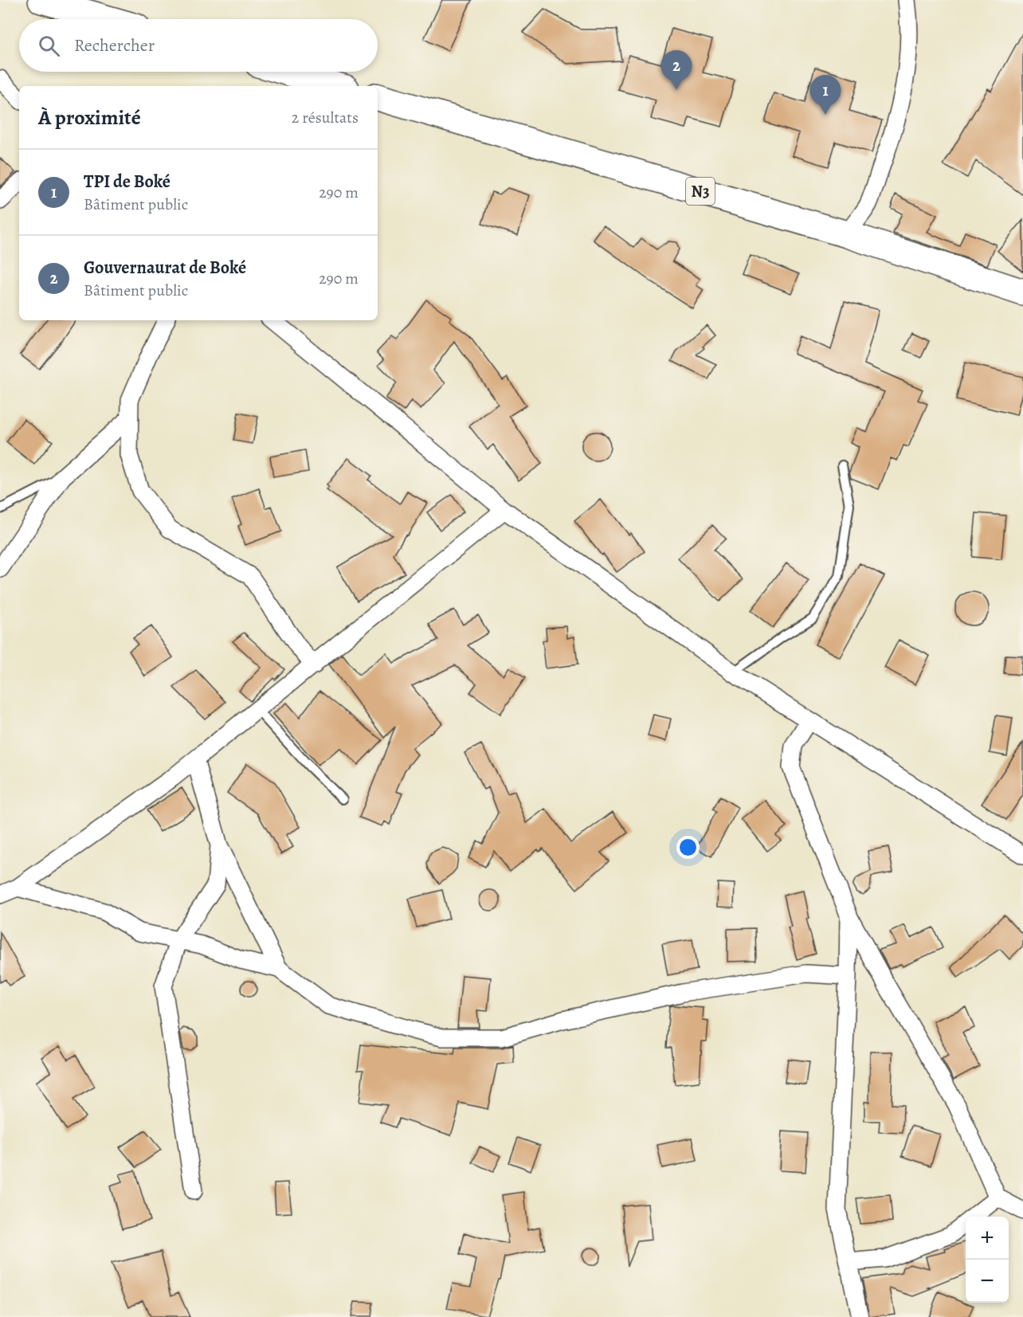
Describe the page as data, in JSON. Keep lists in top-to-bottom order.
{
  "streets": {
    "highway": ["N3"]
  },
  "page": {
    "search": "Rechercher",
    "pins": ["2", "1"],
    "heading": ["À proximité", "2 résultats"],
    "list": [
      {
        "mark": "1",
        "name": "TPI de Boké",
        "note": "Bâtiment public",
        "value": "290 m"
      },
      {
        "mark": "2",
        "name": "Gouvernaurat de Boké",
        "note": "Bâtiment public",
        "value": "290 m"
      }
    ],
    "map_buttons": ["+", "−"]
  }
}
